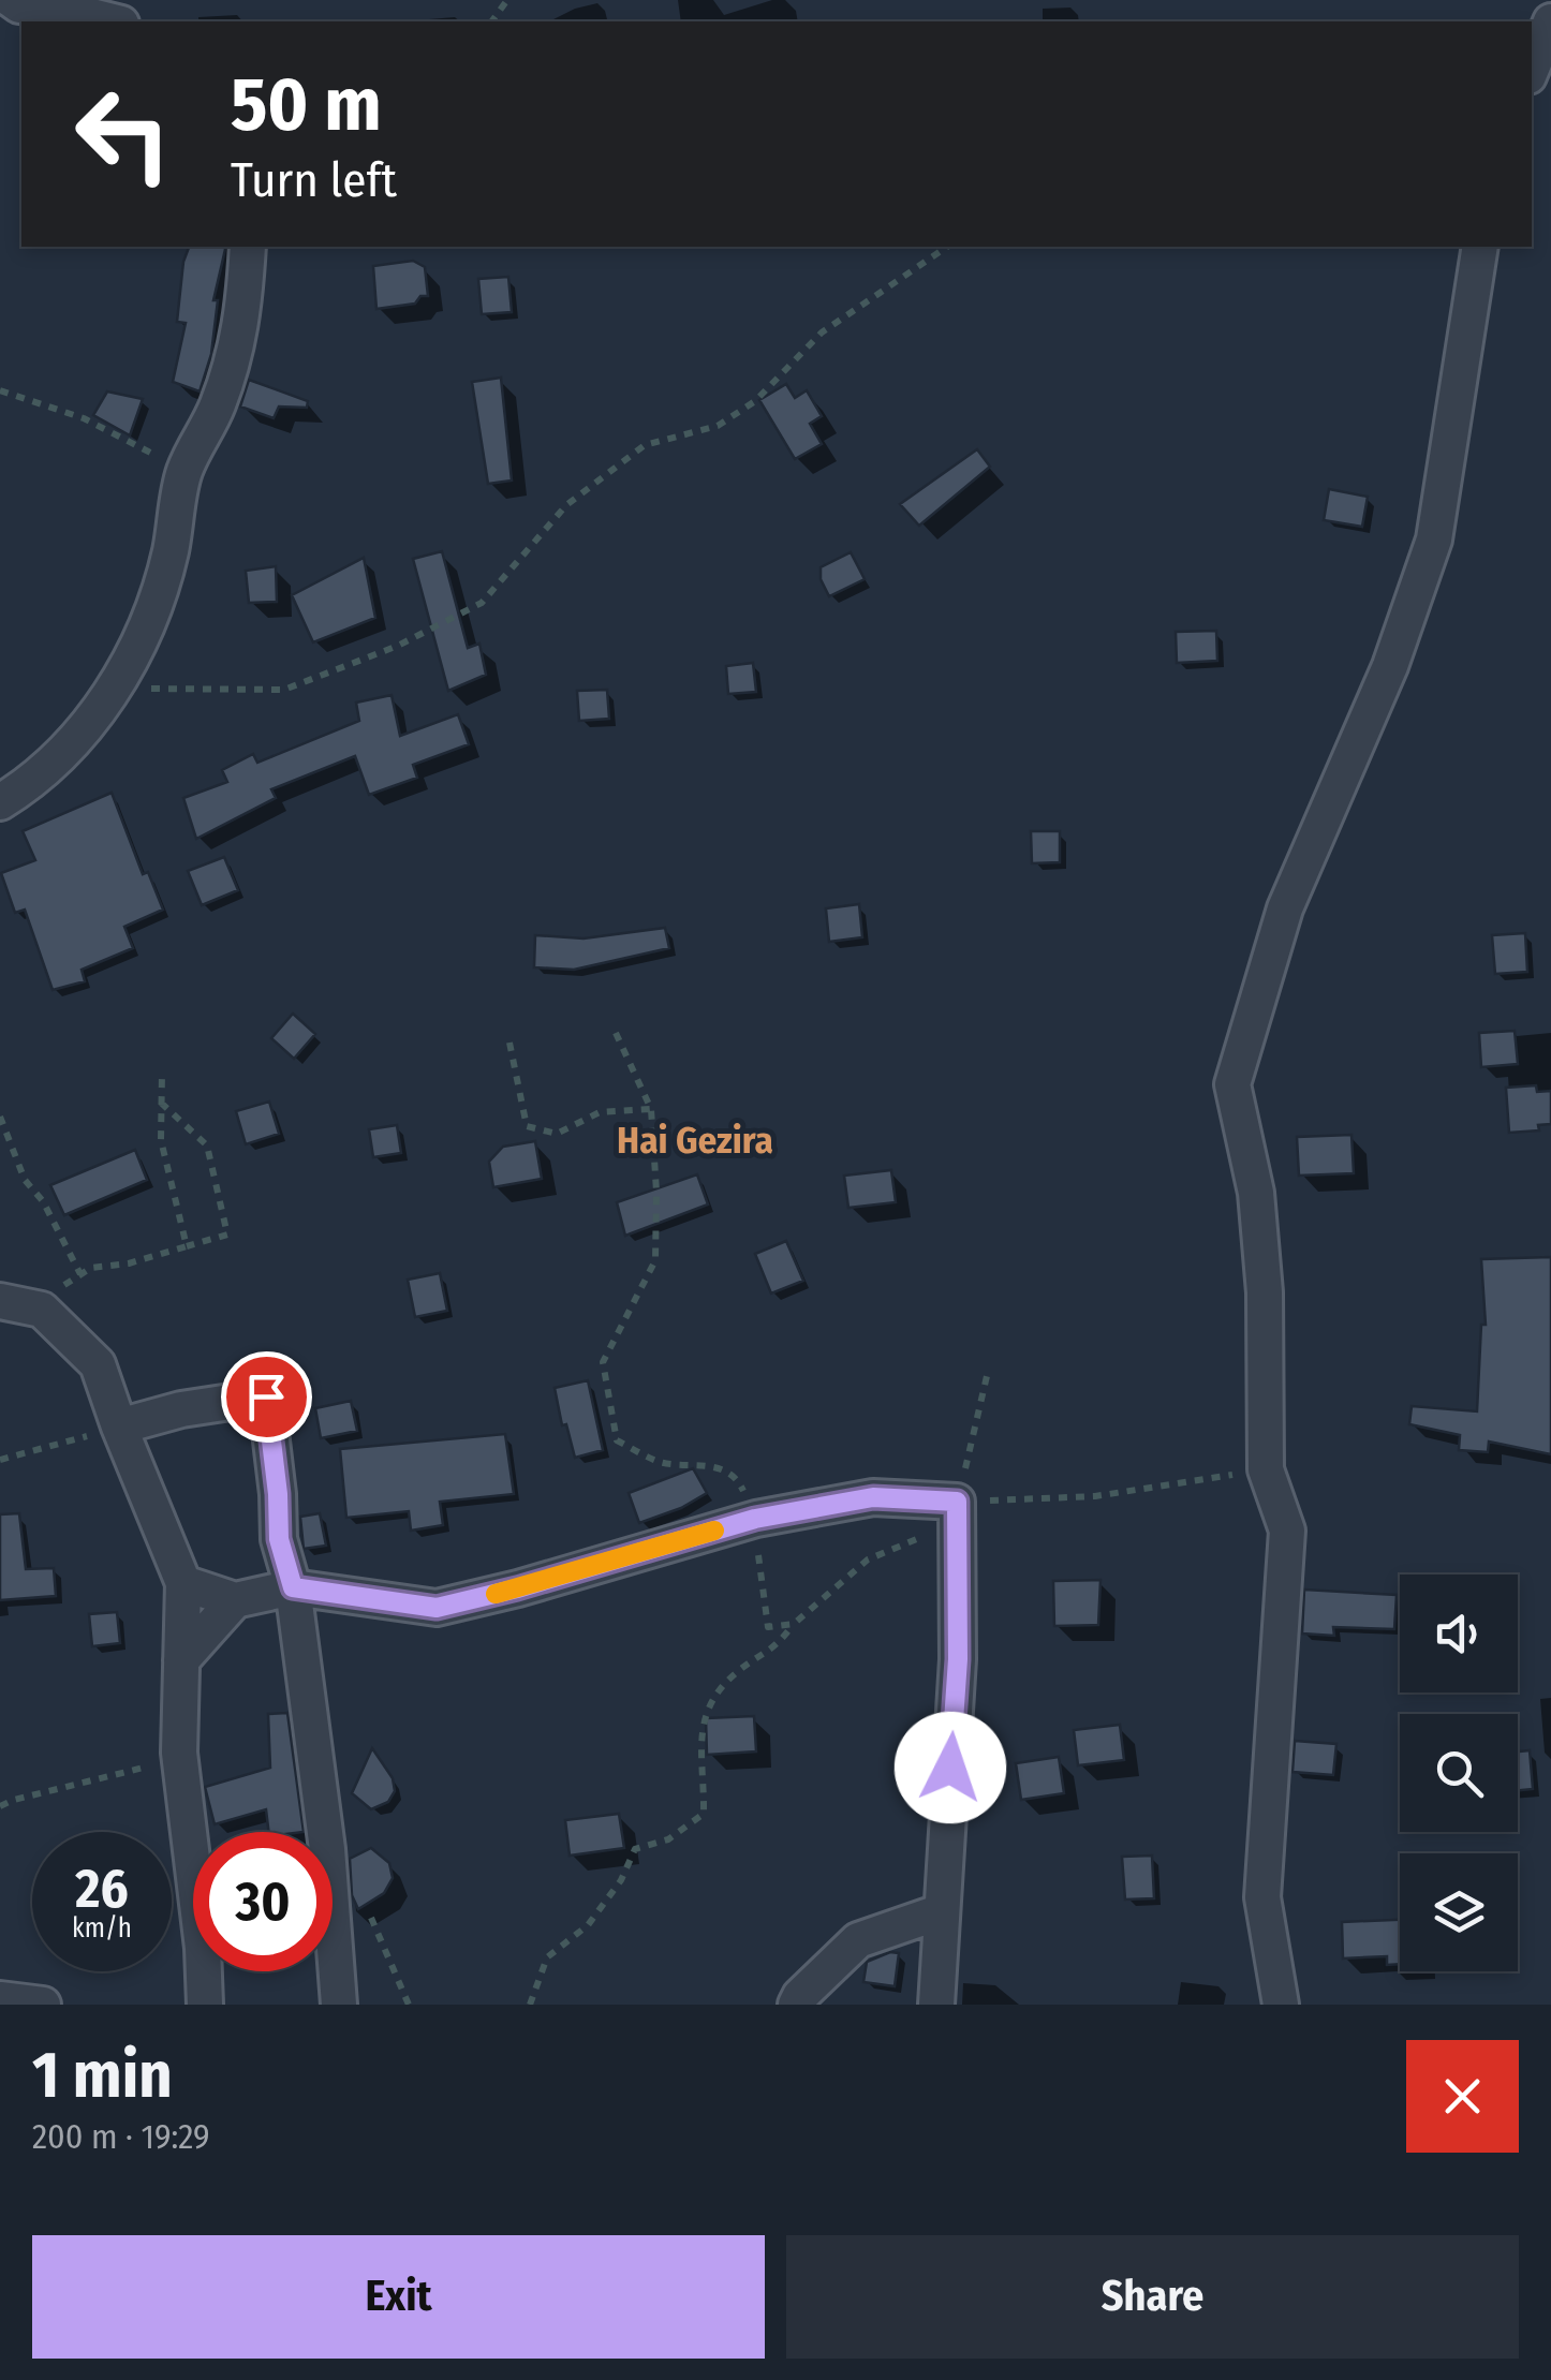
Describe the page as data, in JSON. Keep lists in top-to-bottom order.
{
  "districts": ["Hai Gezira"],
  "page": {
    "turn": ["50 m", "Turn left"],
    "speed": "26 km/h",
    "limit": "30",
    "heading": ["1 min", "200 m · 19:29"],
    "buttons": ["Exit", "Share"]
  }
}
